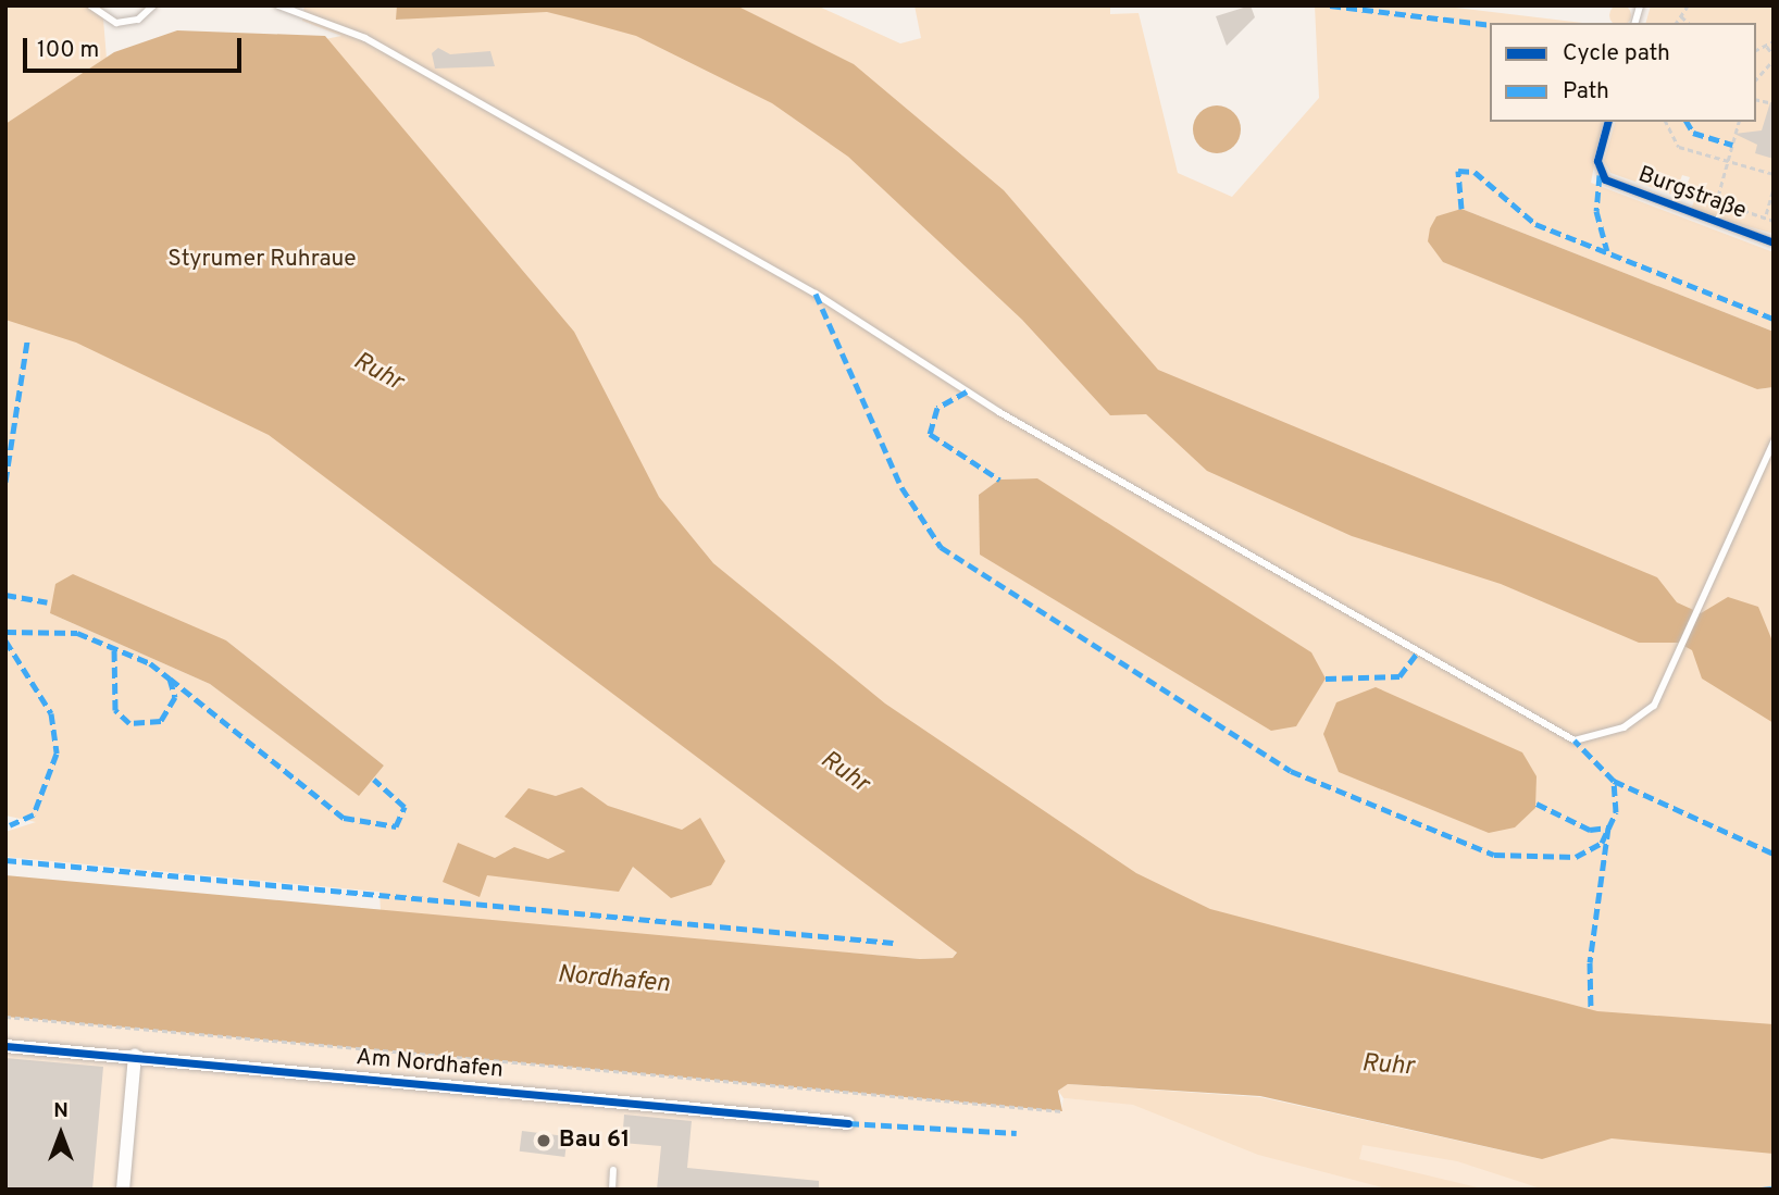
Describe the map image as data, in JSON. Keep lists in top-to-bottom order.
{
  "streets": {
    "street": ["Am Nordhafen"],
    "lane": ["Burgstraße"]
  },
  "water": ["Ruhr", "Nordhafen"],
  "parks": ["Styrumer Ruhraue"],
  "places": ["Bau 61"],
  "legend": ["Cycle path", "Path"],
  "scale_bar": "100 m",
  "north": "top"
}
